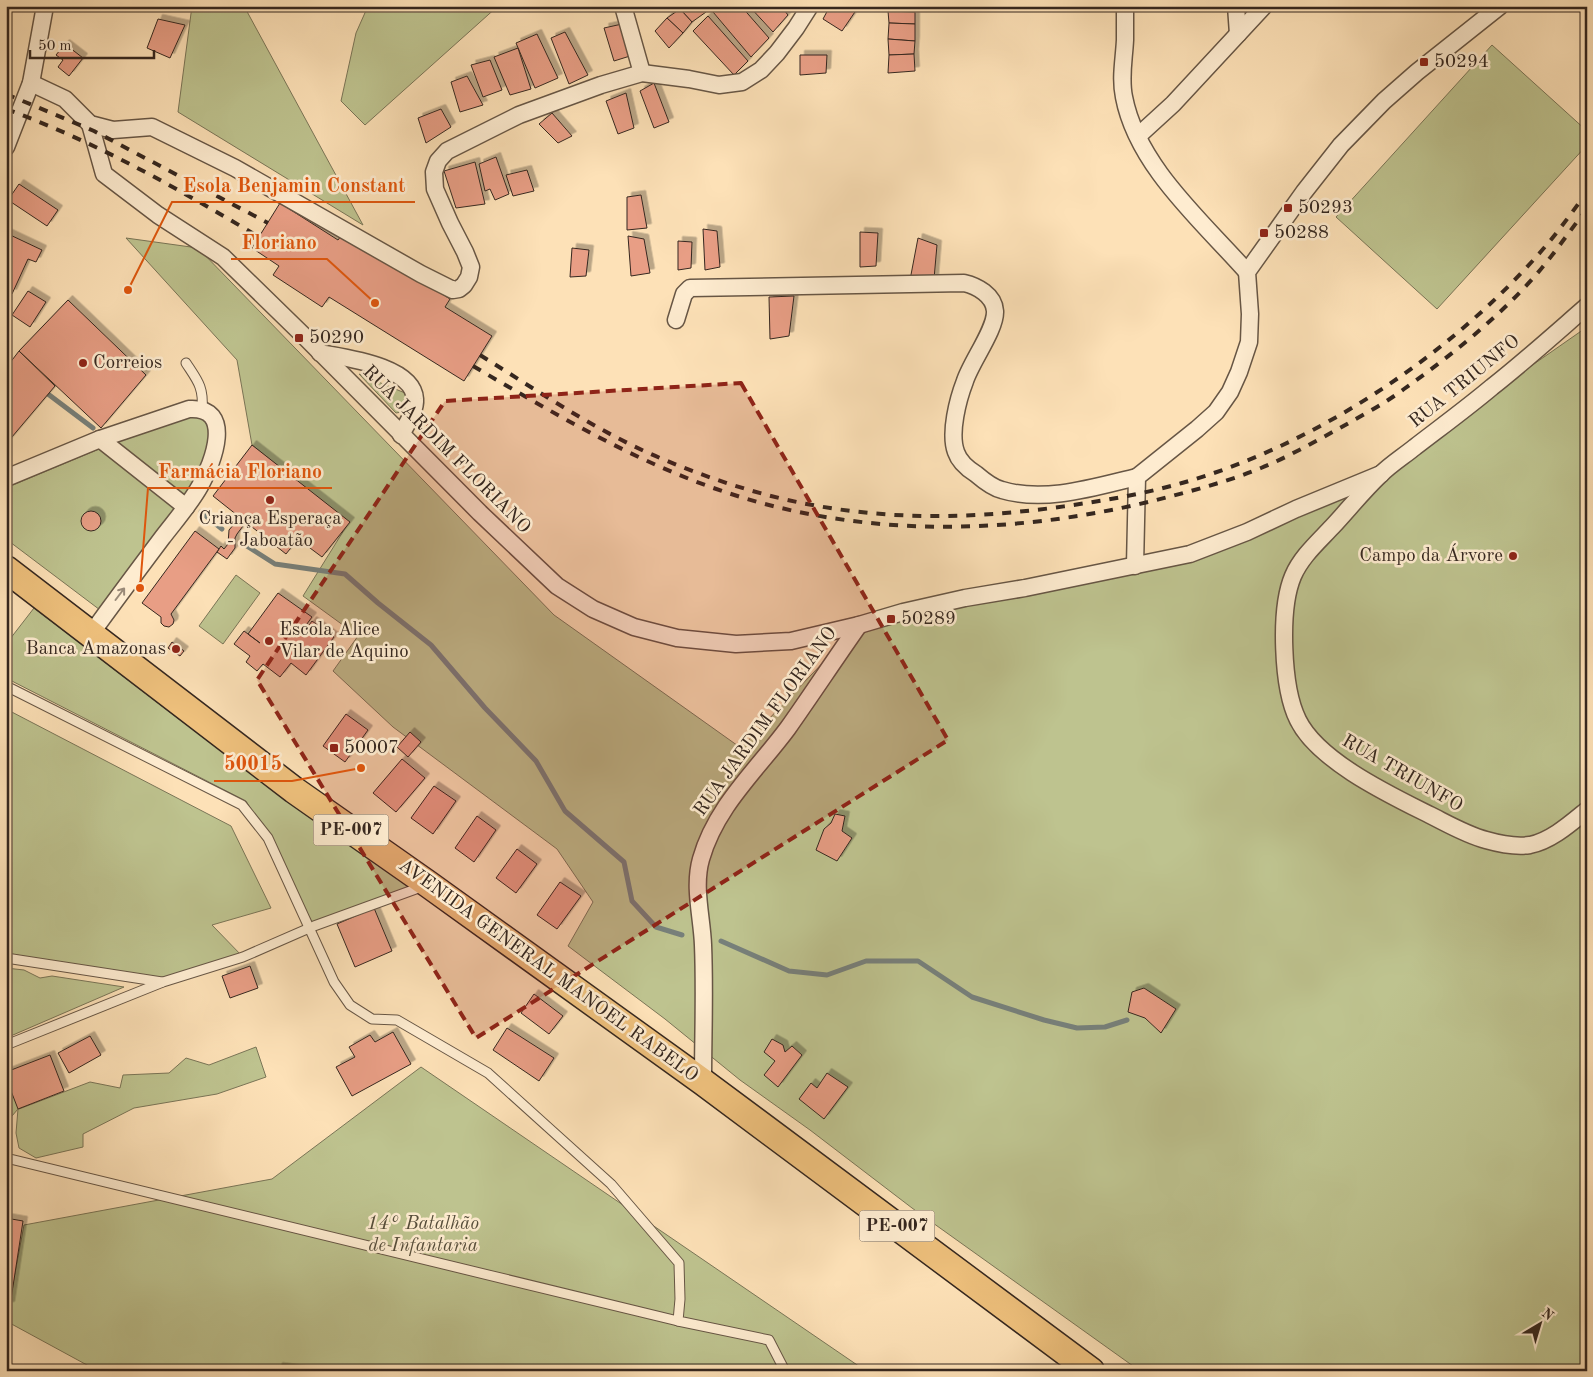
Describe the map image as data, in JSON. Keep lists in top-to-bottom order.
{
  "streets": {
    "main road": ["PE-007", "AVENIDA GENERAL MANOEL RABELO"],
    "street": ["RUA TRIUNFO", "RUA JARDIM FLORIANO"]
  },
  "crossings": [
    ["RUA TRIUNFO", "RUA JARDIM FLORIANO"],
    ["RUA JARDIM FLORIANO", "AVENIDA GENERAL MANOEL RABELO"]
  ],
  "parks": ["14° Batalhão de Infantaria"],
  "places": {
    "transit": [
      "50294",
      "50293",
      "50288",
      "50290",
      "50289",
      "50007"
    ],
    "other": [
      "Esola Benjamin Constant",
      "Floriano",
      "Correios",
      "Criança Esperaça - Jaboatão",
      "Campo da Árvore",
      "Farmácia Floriano",
      "Escola Alice Vilar de Aquino",
      "Banca Amazonas",
      "50015"
    ]
  },
  "scale_bar": "50 m",
  "north": "top right"
}
